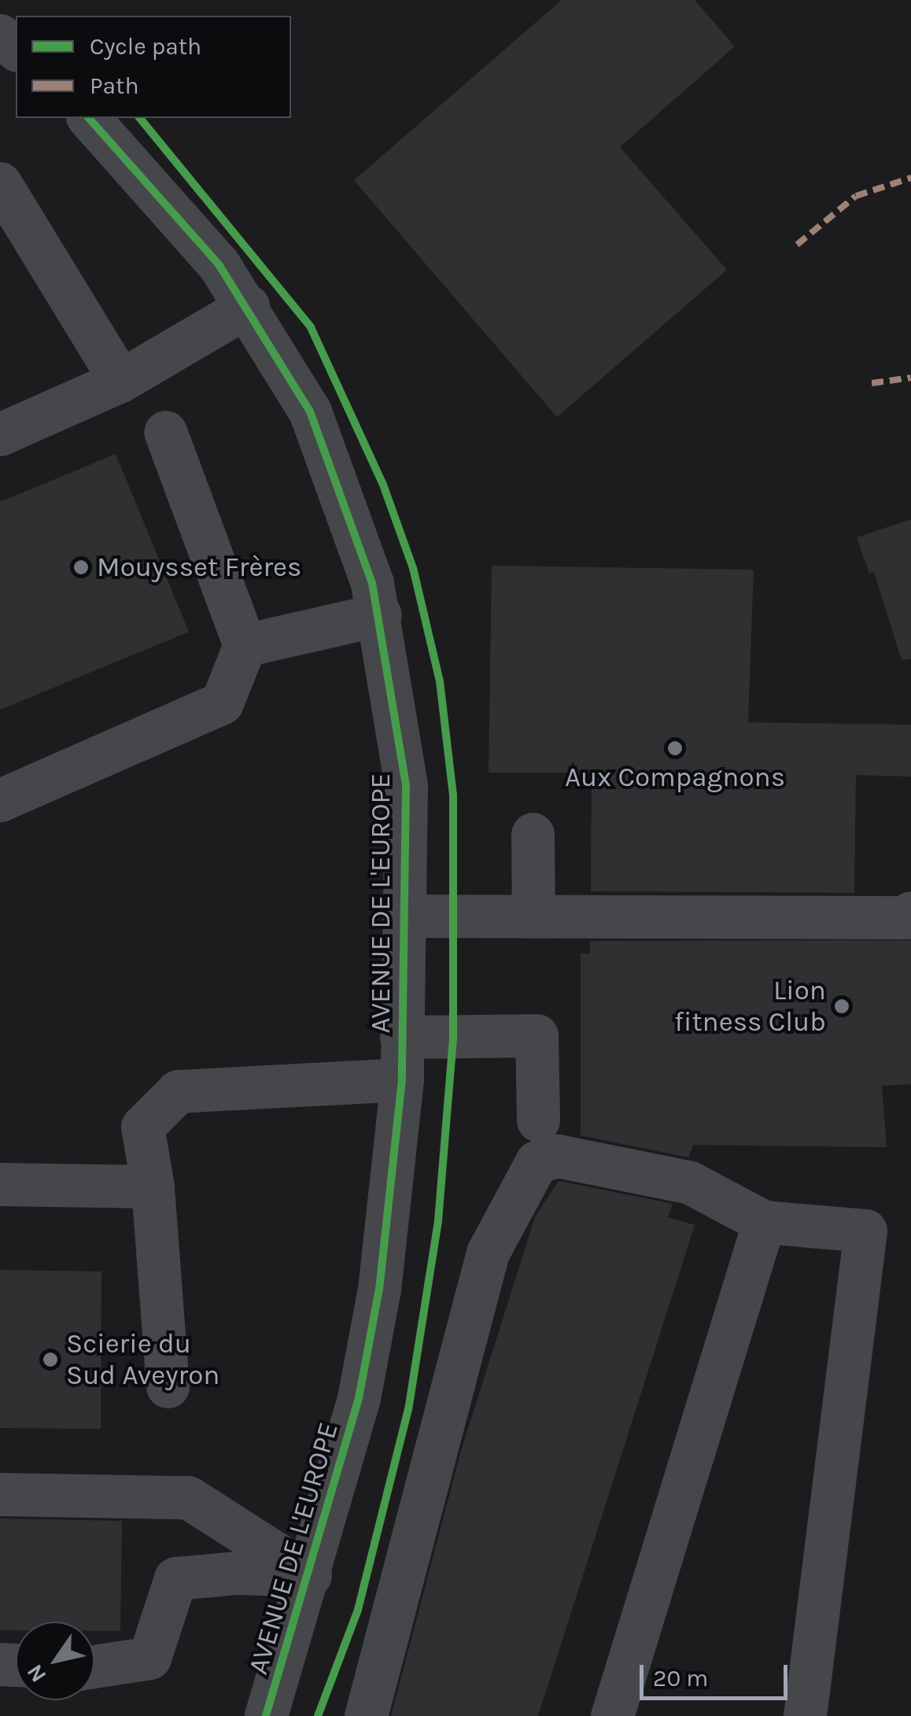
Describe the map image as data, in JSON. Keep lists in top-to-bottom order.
{
  "streets": {
    "street": ["AVENUE DE L'EUROPE"]
  },
  "places": [
    "Mouysset Frères",
    "Aux Compagnons",
    "Lion fitness Club",
    "Scierie du Sud Aveyron"
  ],
  "legend": ["Cycle path", "Path"],
  "scale_bar": "20 m",
  "north": "bottom left"
}
